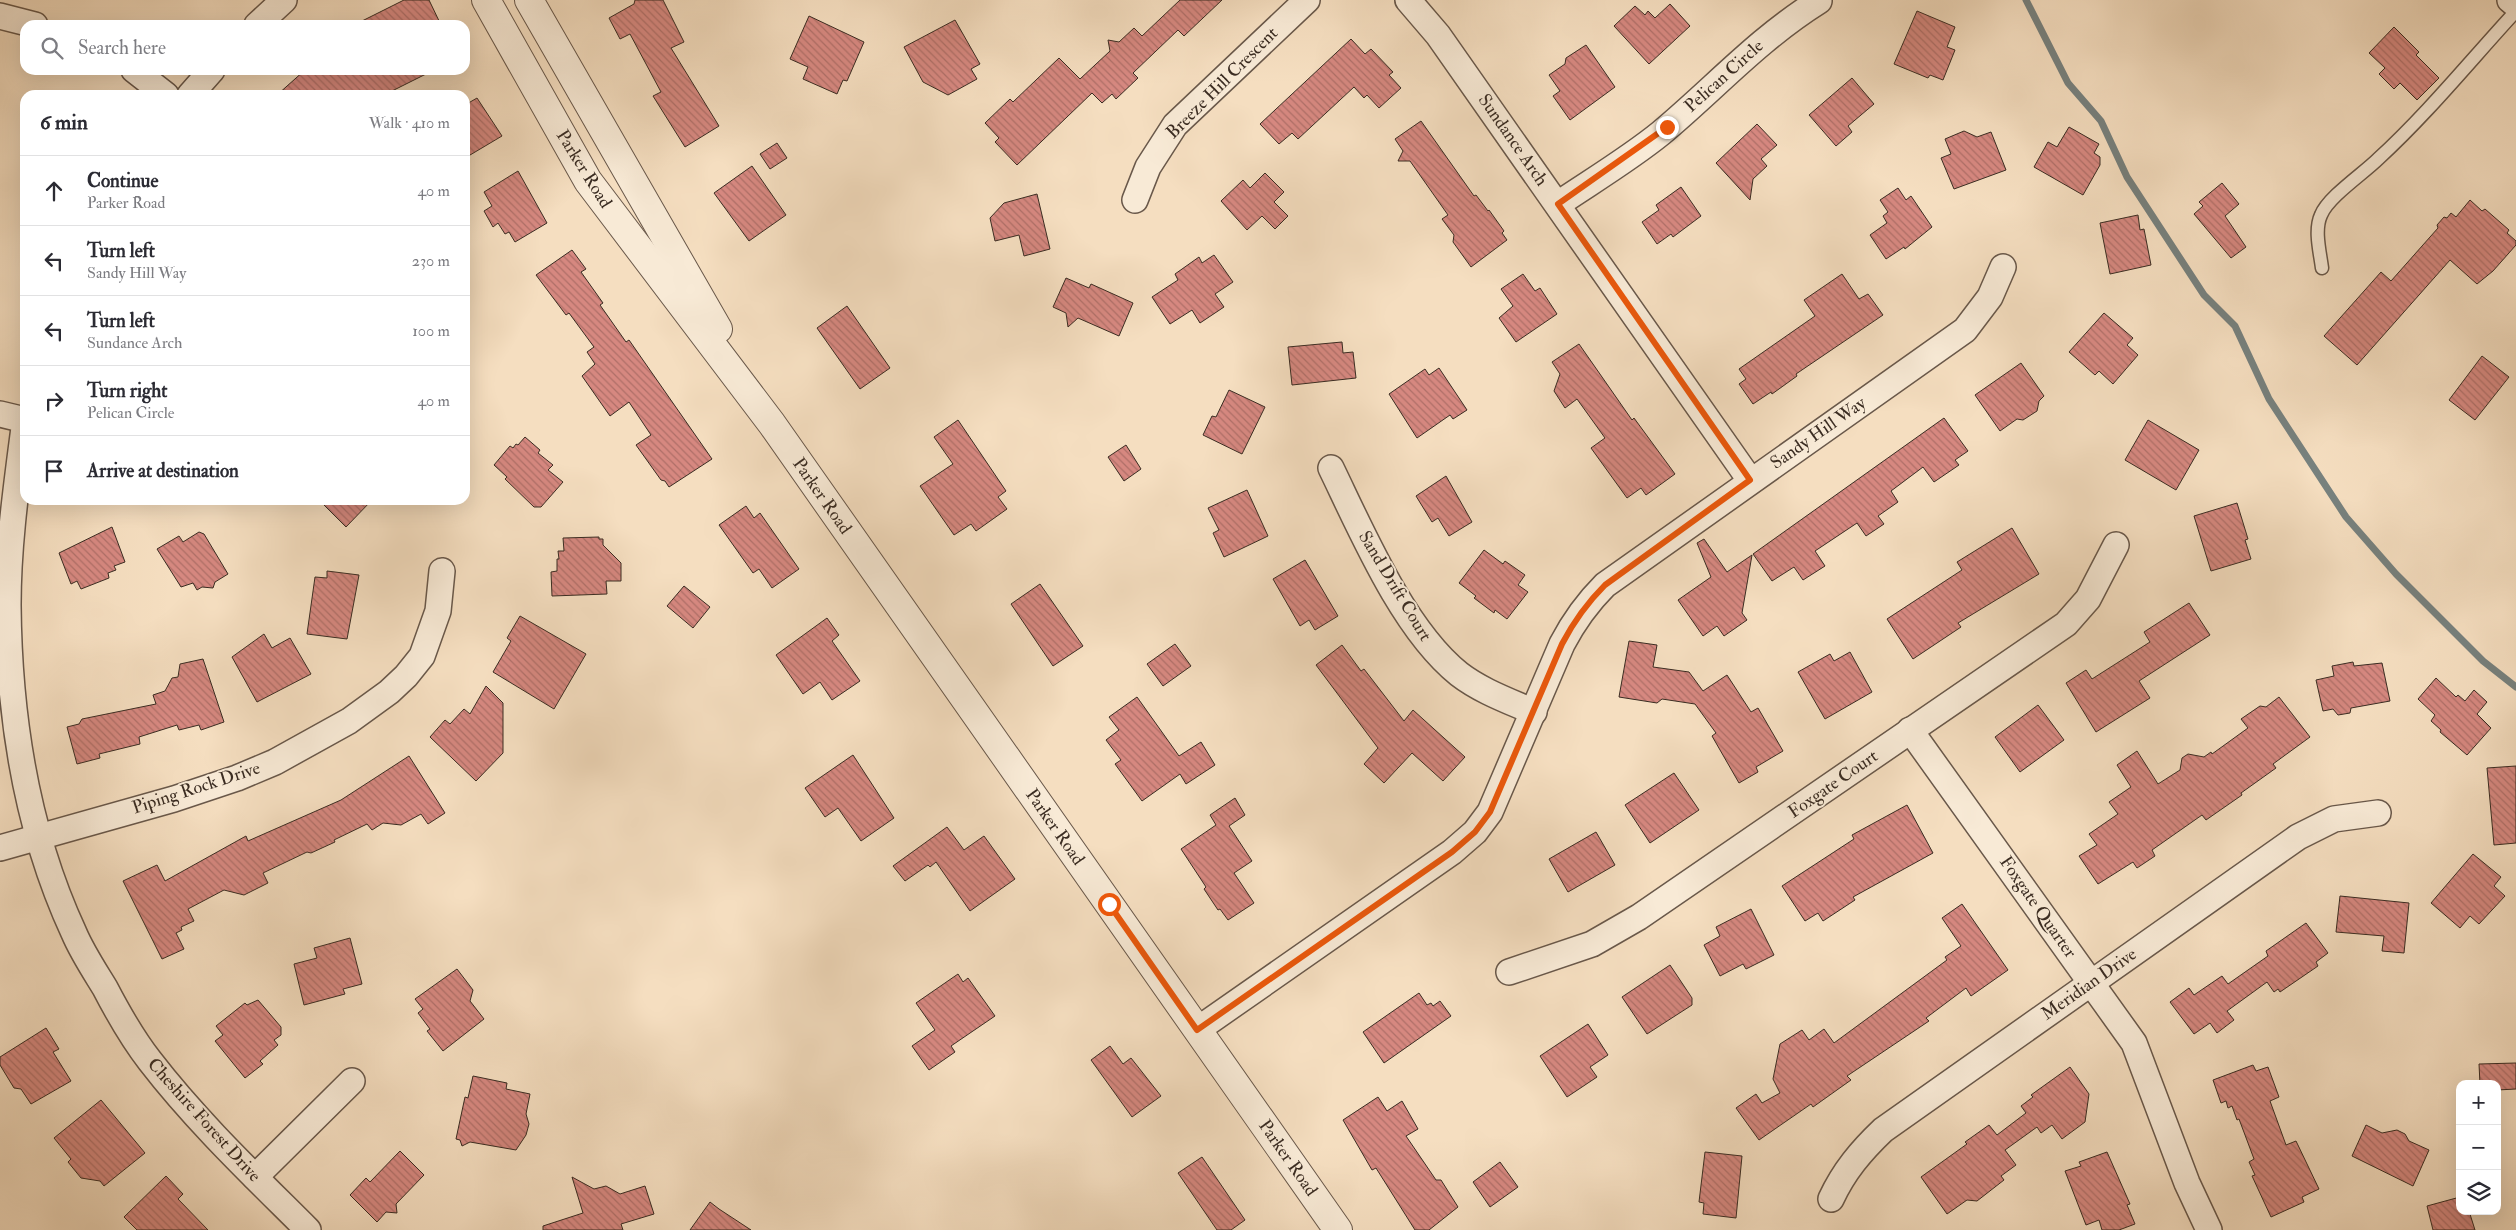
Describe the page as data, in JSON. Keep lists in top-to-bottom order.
{
  "streets": {
    "street": [
      "Pelican Circle",
      "Breeze Hill Crescent",
      "Sundance Arch",
      "Parker Road",
      "Sandy Hill Way",
      "Sand Drift Court",
      "Foxgate Court",
      "Piping Rock Drive",
      "Foxgate Quarter",
      "Meridian Drive",
      "Cheshire Forest Drive"
    ]
  },
  "crossings": [
    ["Pelican Circle", "Sundance Arch"],
    ["Sundance Arch", "Sandy Hill Way"],
    ["Parker Road", "Sandy Hill Way"],
    ["Sandy Hill Way", "Sand Drift Court"],
    ["Foxgate Court", "Foxgate Quarter"],
    ["Piping Rock Drive", "Cheshire Forest Drive"],
    ["Foxgate Quarter", "Meridian Drive"]
  ],
  "page": {
    "search": "Search here",
    "heading": ["6 min", "Walk · 410 m"],
    "list": [
      ["Continue", "Parker Road", "40 m"],
      ["Turn left", "Sandy Hill Way", "230 m"],
      ["Turn left", "Sundance Arch", "100 m"],
      ["Turn right", "Pelican Circle", "40 m"],
      "Arrive at destination"
    ],
    "map_buttons": ["+", "−"]
  }
}
